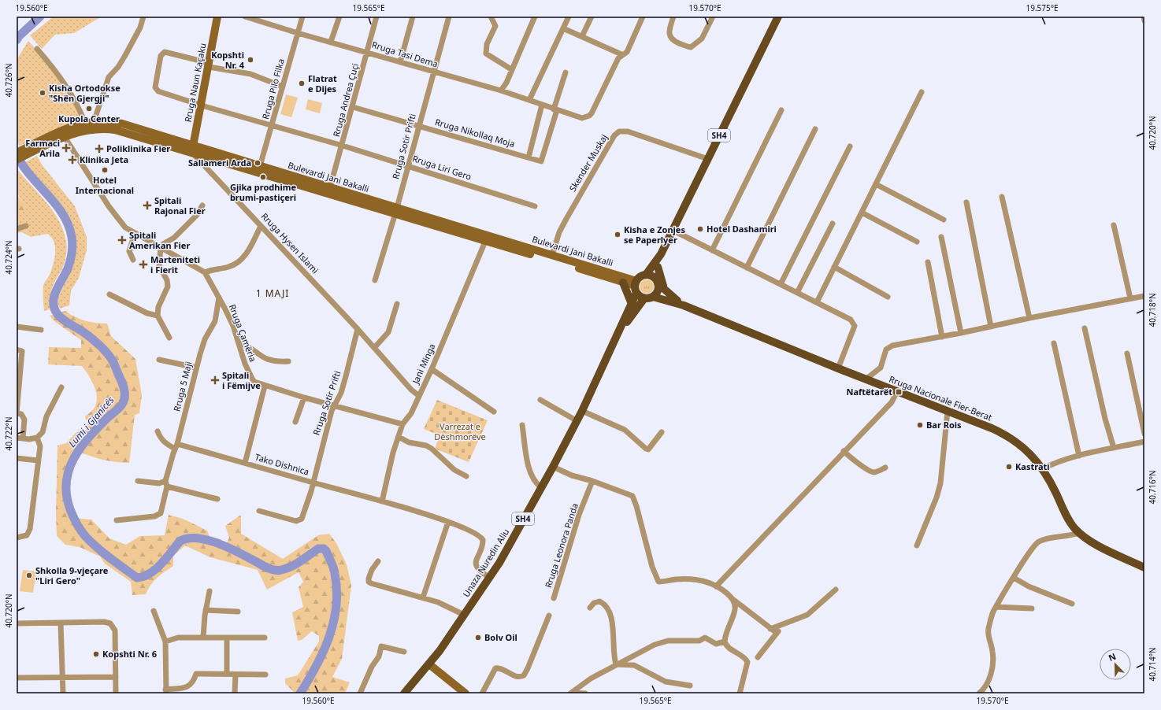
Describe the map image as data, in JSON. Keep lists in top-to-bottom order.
{
  "streets": {
    "main road": [
      "Rruga Naun Kaçaku",
      "SH4",
      "Bulevardi Jani Bakalli",
      "Rruga Nacionale Fier-Berat",
      "Unaza Nuredin Aliu"
    ],
    "street": [
      "Rruga Tasi Dema",
      "Rruga Pilo Filka",
      "Rruga Andrea Çuçi",
      "Rruga Nikollaq Moja",
      "Rruga Sotir Prifti",
      "Skender Muskaj",
      "Rruga Liri Gero",
      "Rruga Hysen Islami",
      "Rruga Çamëria",
      "Jani Minga",
      "Rruga 5 Maji",
      "Tako Dishnica",
      "Rruga Leonora Panda"
    ]
  },
  "crossings": [
    ["Rruga Tasi Dema", "Rruga Pilo Filka"],
    ["Rruga Tasi Dema", "Rruga Andrea Çuçi"],
    ["Rruga Tasi Dema", "Rruga Nikollaq Moja"],
    ["Rruga Tasi Dema", "Rruga Sotir Prifti"],
    ["Rruga Naun Kaçaku", "Bulevardi Jani Bakalli"],
    ["Rruga Naun Kaçaku", "Rruga Hysen Islami"],
    ["Rruga Pilo Filka", "Rruga Liri Gero"],
    ["Rruga Pilo Filka", "Bulevardi Jani Bakalli"],
    ["Rruga Andrea Çuçi", "Rruga Nikollaq Moja"],
    ["Rruga Andrea Çuçi", "Rruga Liri Gero"],
    ["Rruga Andrea Çuçi", "Bulevardi Jani Bakalli"],
    ["Rruga Nikollaq Moja", "Rruga Sotir Prifti"],
    ["SH4", "Skender Muskaj"],
    ["SH4", "Bulevardi Jani Bakalli"],
    ["SH4", "Rruga Nacionale Fier-Berat"],
    ["SH4", "Unaza Nuredin Aliu"],
    ["Rruga Sotir Prifti", "Rruga Liri Gero"],
    ["Rruga Sotir Prifti", "Bulevardi Jani Bakalli"],
    ["Rruga Sotir Prifti", "Rruga Hysen Islami"],
    ["Rruga Sotir Prifti", "Rruga Çamëria"],
    ["Rruga Sotir Prifti", "Tako Dishnica"],
    ["Skender Muskaj", "Bulevardi Jani Bakalli"],
    ["Bulevardi Jani Bakalli", "Rruga Hysen Islami"],
    ["Bulevardi Jani Bakalli", "Rruga Çamëria"],
    ["Bulevardi Jani Bakalli", "Jani Minga"],
    ["Bulevardi Jani Bakalli", "Rruga Nacionale Fier-Berat"],
    ["Bulevardi Jani Bakalli", "Unaza Nuredin Aliu"],
    ["Rruga Hysen Islami", "Jani Minga"],
    ["Rruga Çamëria", "Jani Minga"],
    ["Rruga Çamëria", "Rruga 5 Maji"],
    ["Jani Minga", "Tako Dishnica"],
    ["Rruga 5 Maji", "Tako Dishnica"],
    ["Rruga Nacionale Fier-Berat", "Unaza Nuredin Aliu"],
    ["Tako Dishnica", "Unaza Nuredin Aliu"]
  ],
  "districts": ["1 MAJI"],
  "water": ["Lumi i Gjanicës"],
  "parks": ["Varrezat e Dëshmorëve"],
  "places": {
    "other": [
      "Kopshti Nr. 4",
      "Flatrat e Dijes",
      "Kisha Ortodokse \"Shën Gjergji\"",
      "Kupola Center",
      "Sallameri Arda",
      "Hotel Internacional",
      "Gjika prodhime brumi-pastiçeri",
      "Hotel Dashamiri",
      "Kisha e Zonjes se Paperlyer",
      "Bar Rois",
      "Kastrati",
      "Shkolla 9-vjeçare \"Liri Gero\"",
      "Bolv Oil",
      "Kopshti Nr. 6"
    ],
    "health": [
      "Farmaci Arila",
      "Poliklinika Fier",
      "Klinika Jeta",
      "Spitali Rajonal Fier",
      "Spitali Amerikan Fier",
      "Marteniteti i Fierit",
      "Spitali i Fëmijve"
    ],
    "transit": ["Naftëtarët"]
  },
  "north": "top left",
  "coordinates": [
    "19.560°E",
    "19.565°E",
    "19.570°E",
    "19.575°E",
    "40.726°N",
    "40.720°N",
    "40.724°N",
    "40.718°N",
    "40.722°N",
    "40.716°N",
    "40.714°N"
  ]
}
